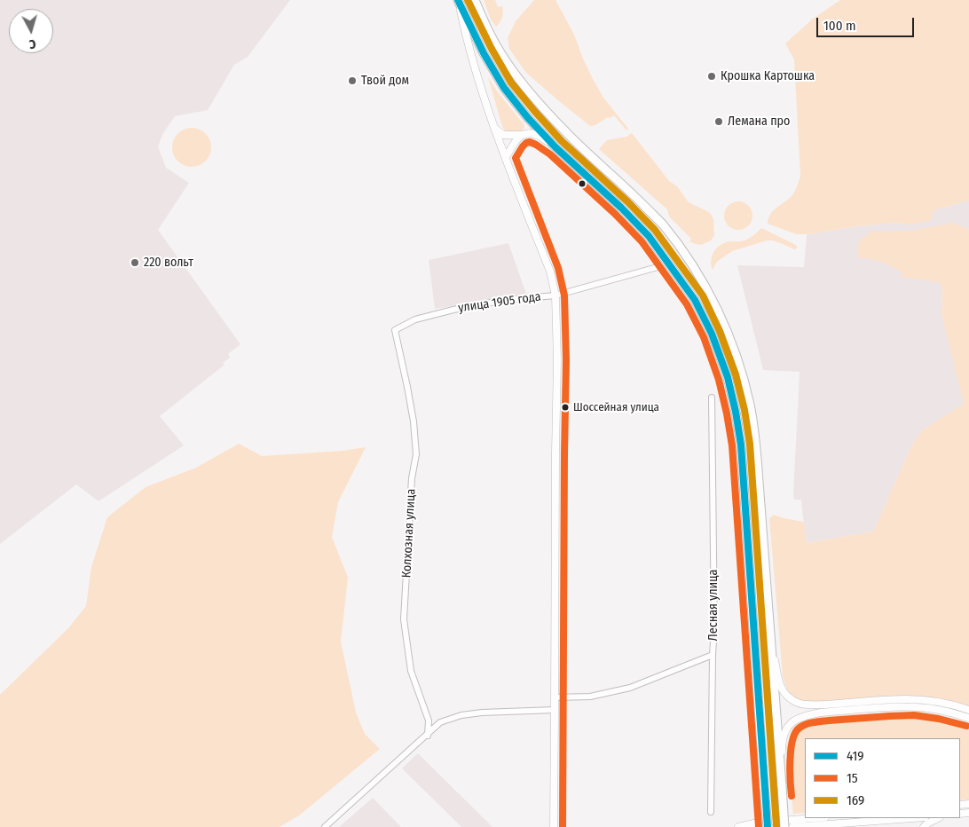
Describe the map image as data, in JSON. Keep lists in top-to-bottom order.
{
  "streets": {
    "street": ["улица 1905 года", "Колхозная улица", "Лесная улица"]
  },
  "crossings": [
    ["улица 1905 года", "Колхозная улица"]
  ],
  "places": [
    "Крошка Картошка",
    "Твой дом",
    "Лемана про",
    "220 вольт",
    "Шоссейная улица"
  ],
  "lines": ["transit line 419", "transit line 169", "transit line 15"],
  "legend": ["419", "15", "169"],
  "scale_bar": "100 m",
  "north": "bottom"
}
